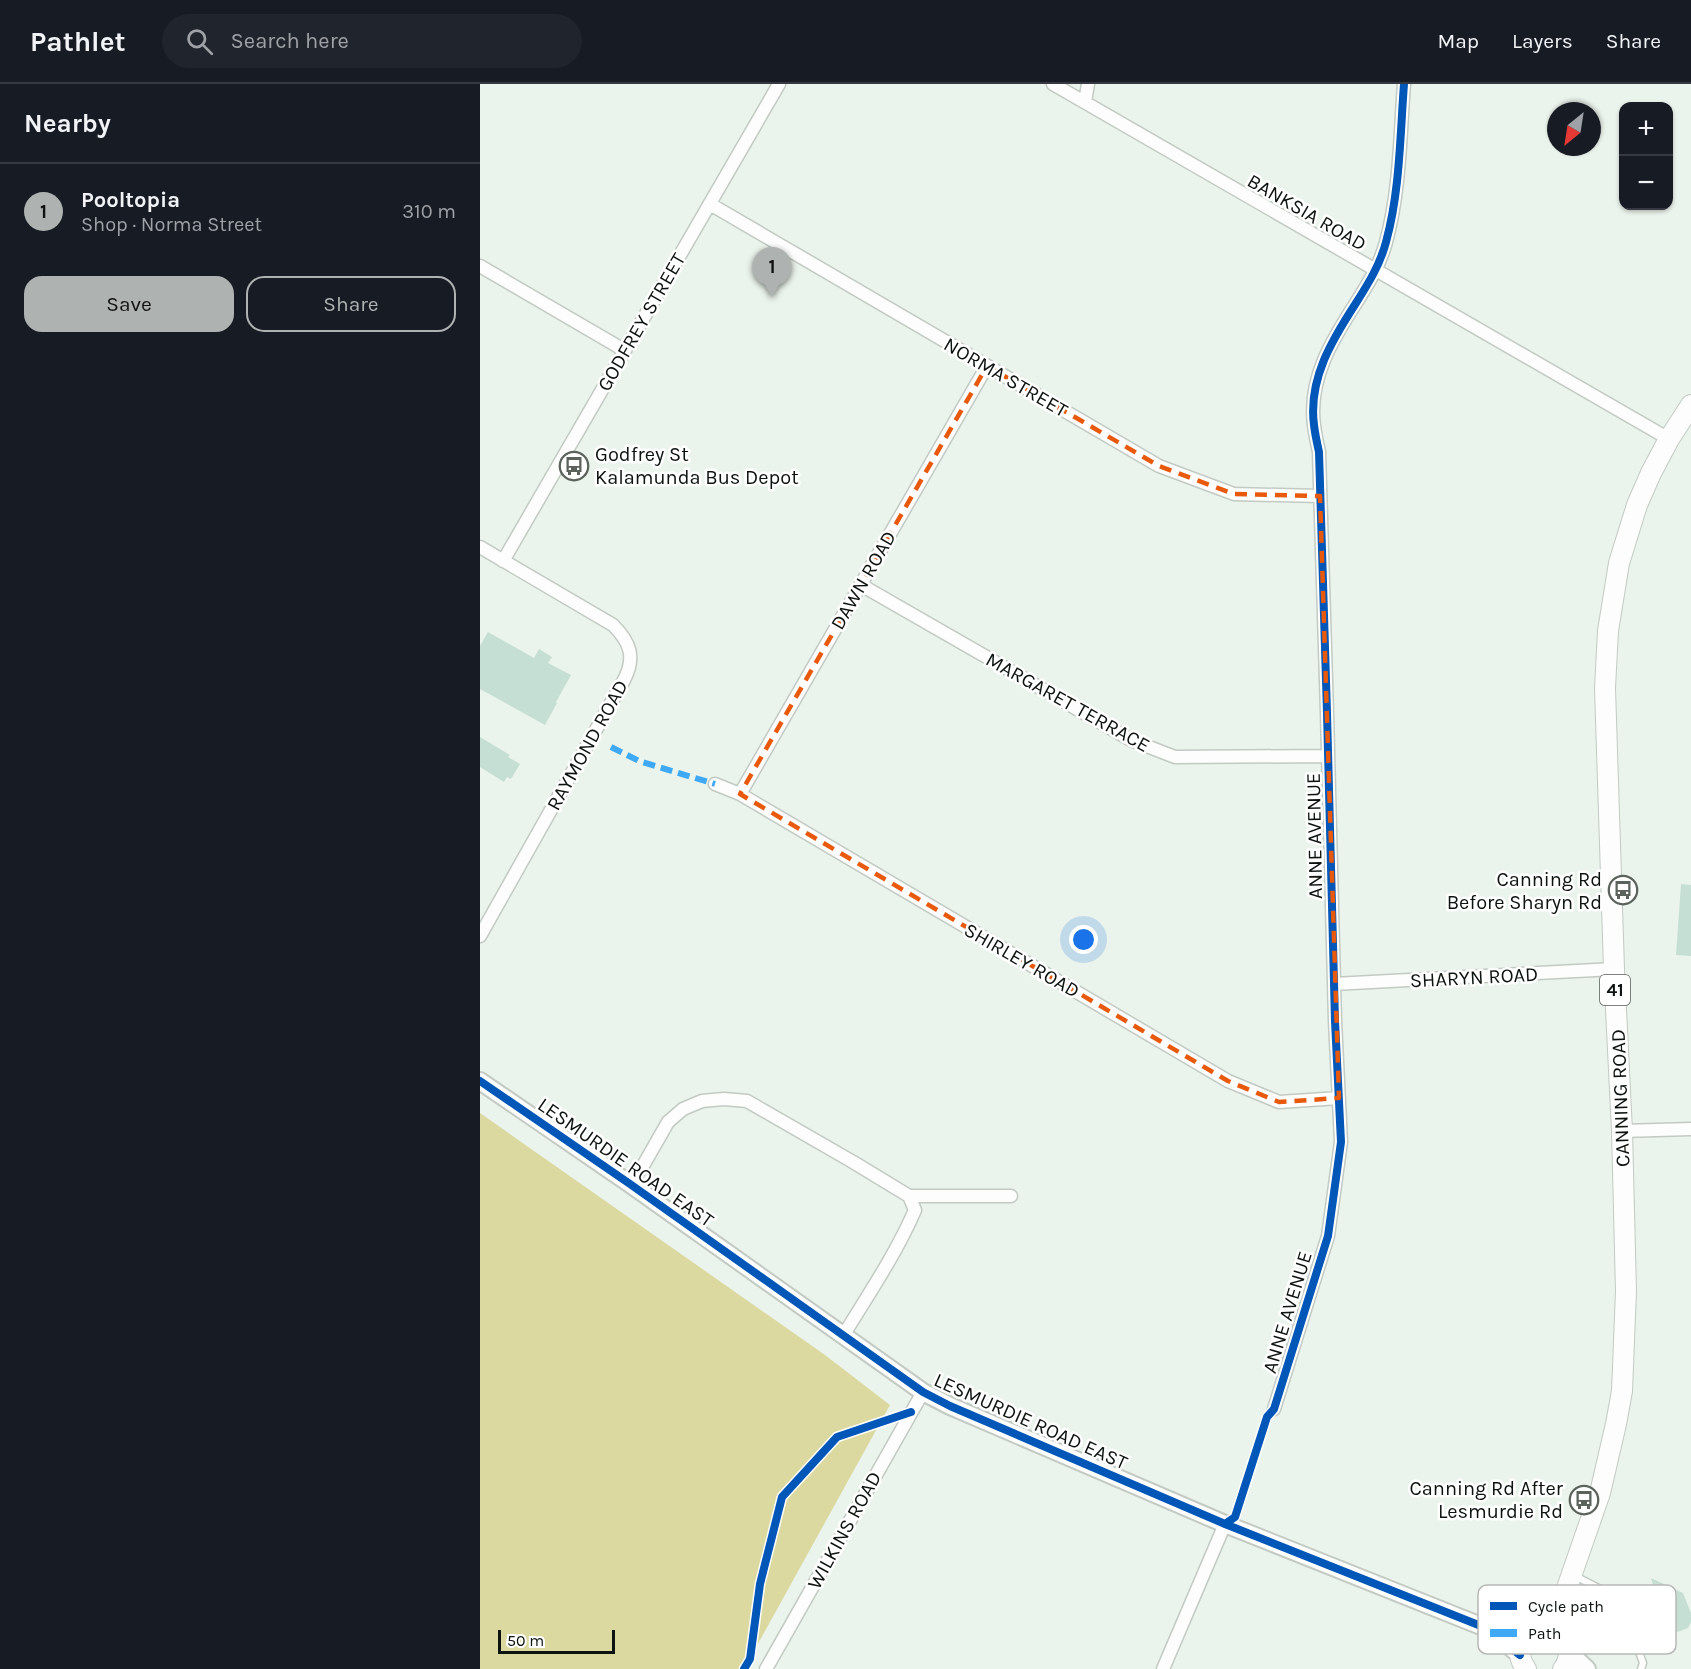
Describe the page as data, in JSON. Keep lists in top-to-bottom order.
{
  "streets": {
    "main road": ["41", "CANNING ROAD"],
    "street": [
      "BANKSIA ROAD",
      "GODFREY STREET",
      "NORMA STREET",
      "DAWN ROAD",
      "MARGARET TERRACE",
      "RAYMOND ROAD",
      "ANNE AVENUE",
      "SHIRLEY ROAD",
      "SHARYN ROAD",
      "LESMURDIE ROAD EAST",
      "WILKINS ROAD"
    ]
  },
  "crossings": [
    ["BANKSIA ROAD", "ANNE AVENUE"],
    ["BANKSIA ROAD", "CANNING ROAD"],
    ["GODFREY STREET", "NORMA STREET"],
    ["GODFREY STREET", "RAYMOND ROAD"],
    ["NORMA STREET", "DAWN ROAD"],
    ["NORMA STREET", "ANNE AVENUE"],
    ["DAWN ROAD", "MARGARET TERRACE"],
    ["DAWN ROAD", "SHIRLEY ROAD"],
    ["MARGARET TERRACE", "ANNE AVENUE"],
    ["ANNE AVENUE", "SHIRLEY ROAD"],
    ["ANNE AVENUE", "SHARYN ROAD"],
    ["SHARYN ROAD", "CANNING ROAD"],
    ["LESMURDIE ROAD EAST", "WILKINS ROAD"]
  ],
  "places": {
    "bus stop": ["Godfrey St Kalamunda Bus Depot", "Canning Rd Before Sharyn Rd", "Canning Rd After Lesmurdie Rd"]
  },
  "legend": ["Cycle path", "Path"],
  "scale_bar": "50 m",
  "north": "bottom left",
  "page": {
    "header": "Pathlet",
    "search": "Search here",
    "nav": ["Map", "Layers", "Share"],
    "heading": "Nearby",
    "map_buttons": ["+", "−"],
    "list": [
      {
        "mark": "1",
        "name": "Pooltopia",
        "note": "Shop · Norma Street",
        "value": "310 m"
      }
    ],
    "pins": "1",
    "buttons": ["Save", "Share"],
    "scale": "50 m"
  }
}
